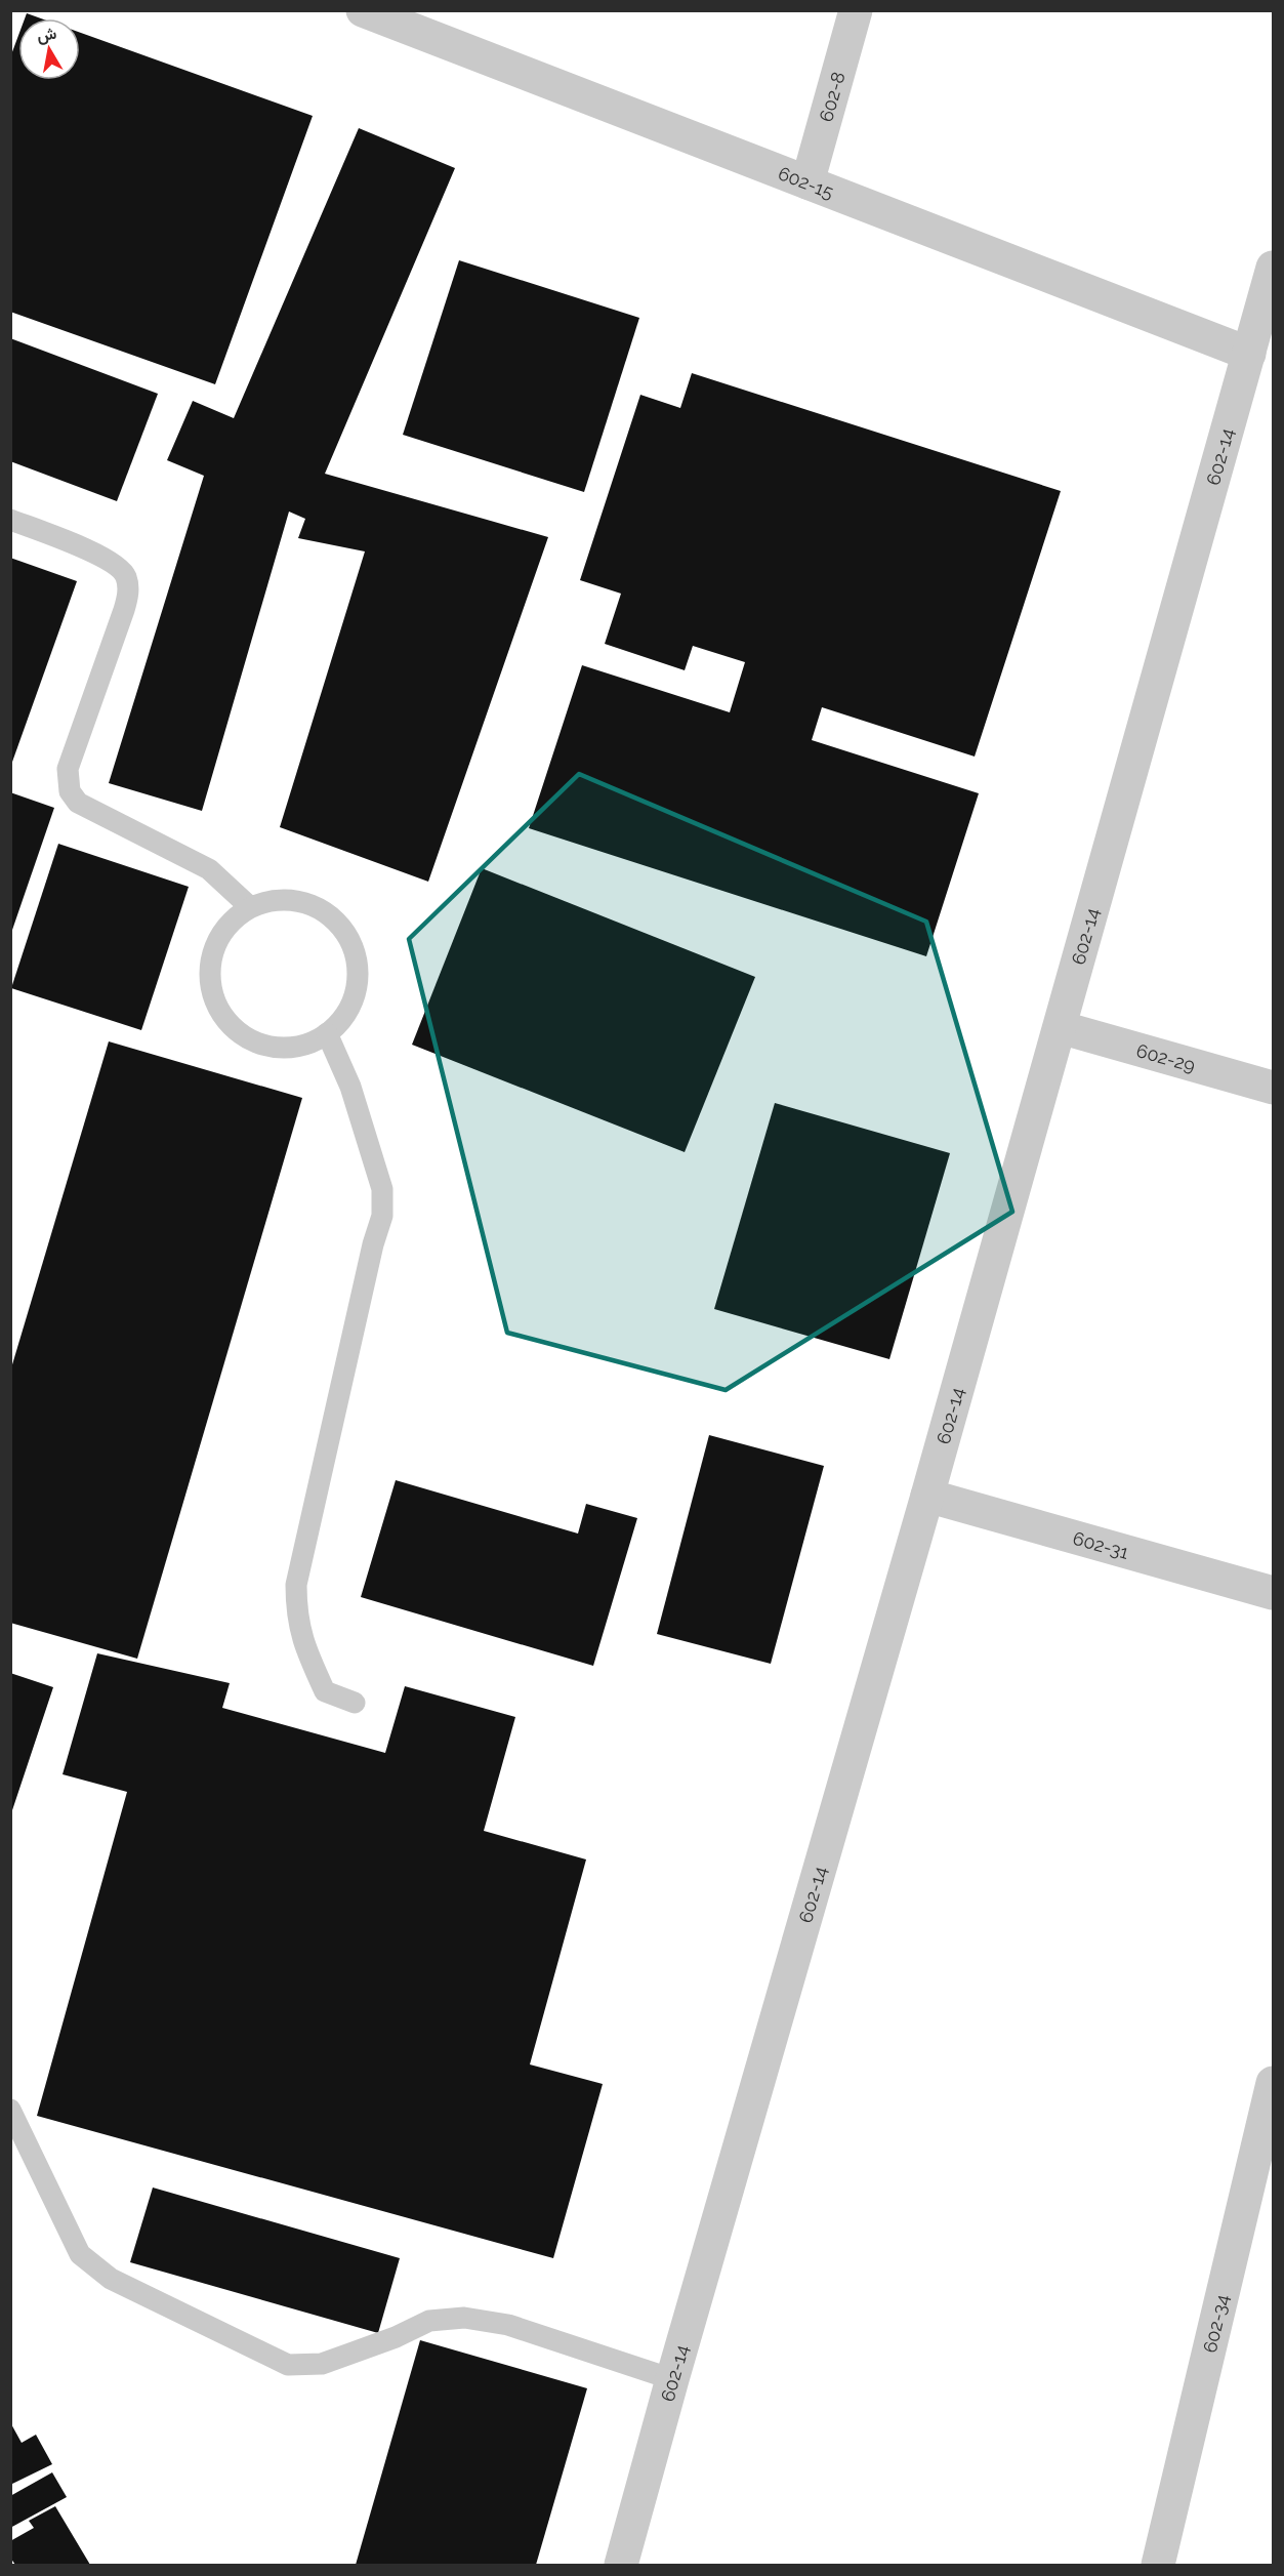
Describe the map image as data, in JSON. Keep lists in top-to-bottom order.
{
  "streets": {
    "street": [
      "602-8",
      "602-15",
      "602-14",
      "602-29",
      "602-31",
      "602-34"
    ]
  },
  "crossings": [
    ["602-8", "602-15"],
    ["602-15", "602-14"],
    ["602-14", "602-29"],
    ["602-14", "602-31"]
  ],
  "north": "top"
}
